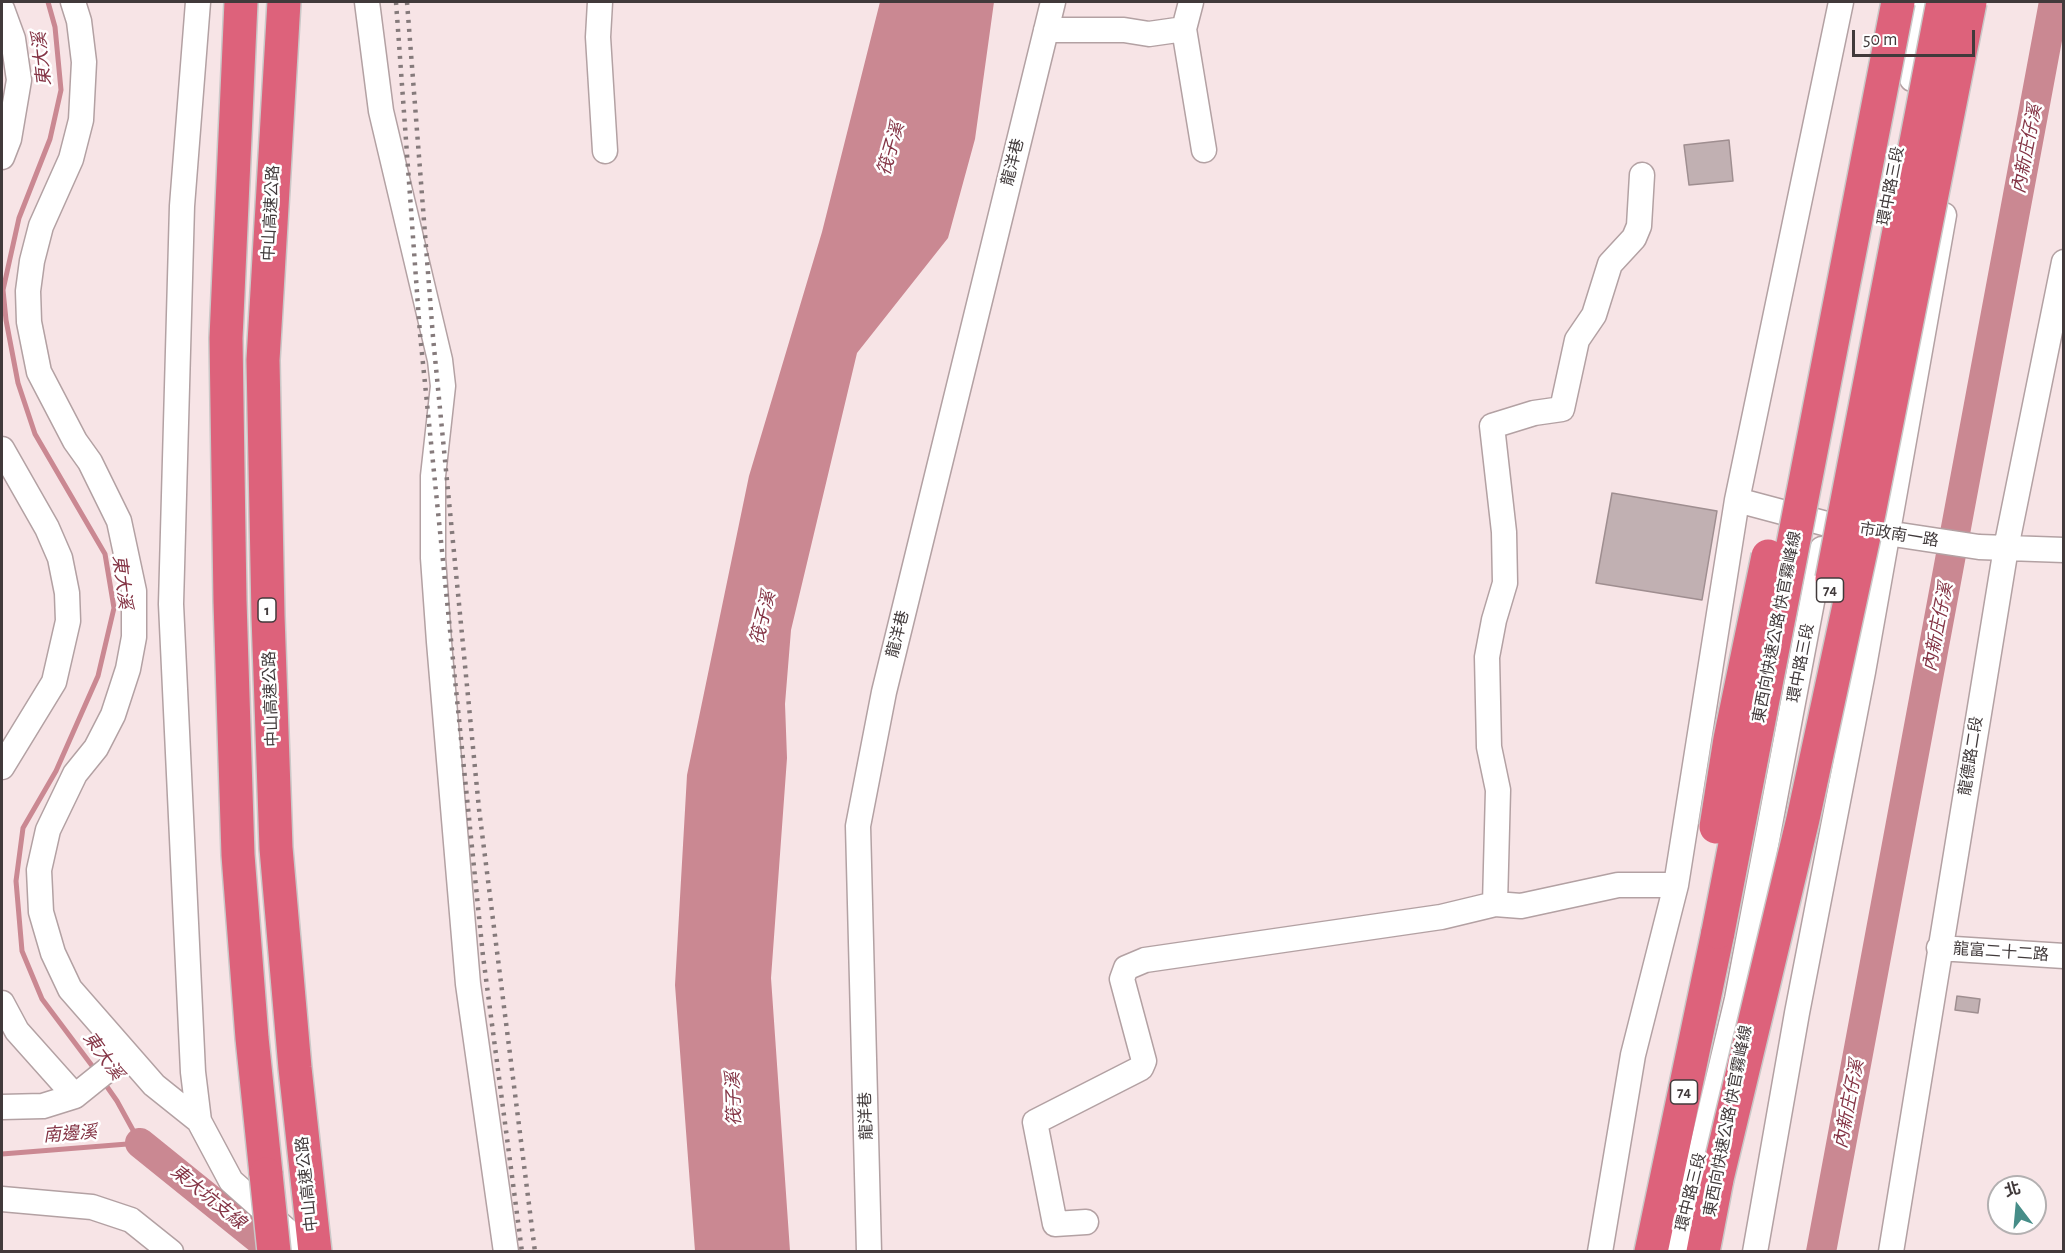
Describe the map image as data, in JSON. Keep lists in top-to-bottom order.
{
  "streets": {
    "highway": [
      "中山高速公路",
      "74",
      "1",
      "東西向快速公路 快官霧峰線"
    ],
    "street": [
      "龍洋巷",
      "環中路三段",
      "市政南一路",
      "龍德路二段",
      "龍富二十二路"
    ]
  },
  "crossings": [
    ["環中路三段", "市政南一路"],
    ["市政南一路", "龍德路二段"],
    ["龍德路二段", "龍富二十二路"]
  ],
  "water": [
    "東大溪",
    "筏子溪",
    "內新庄仔溪",
    "南邊溪",
    "東大坑支線"
  ],
  "scale_bar": "50 m",
  "north": "top"
}
